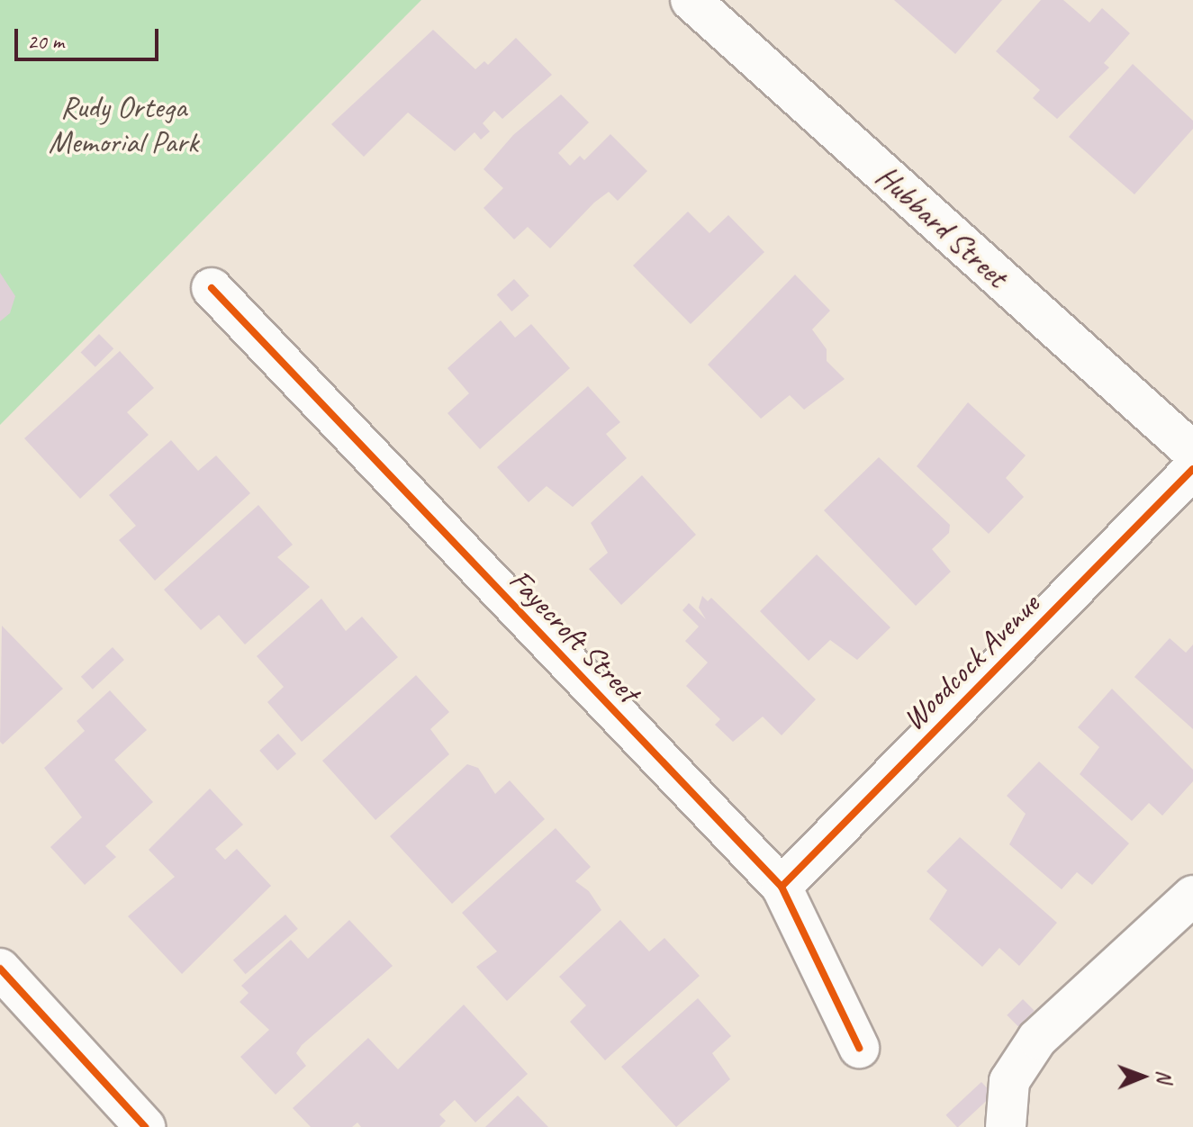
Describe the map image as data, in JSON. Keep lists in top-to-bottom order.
{
  "streets": {
    "street": ["Hubbard Street", "Fayecroft Street", "Woodcock Avenue"]
  },
  "crossings": [
    ["Fayecroft Street", "Woodcock Avenue"]
  ],
  "parks": ["Rudy Ortega Memorial Park"],
  "scale_bar": "20 m",
  "north": "right"
}
